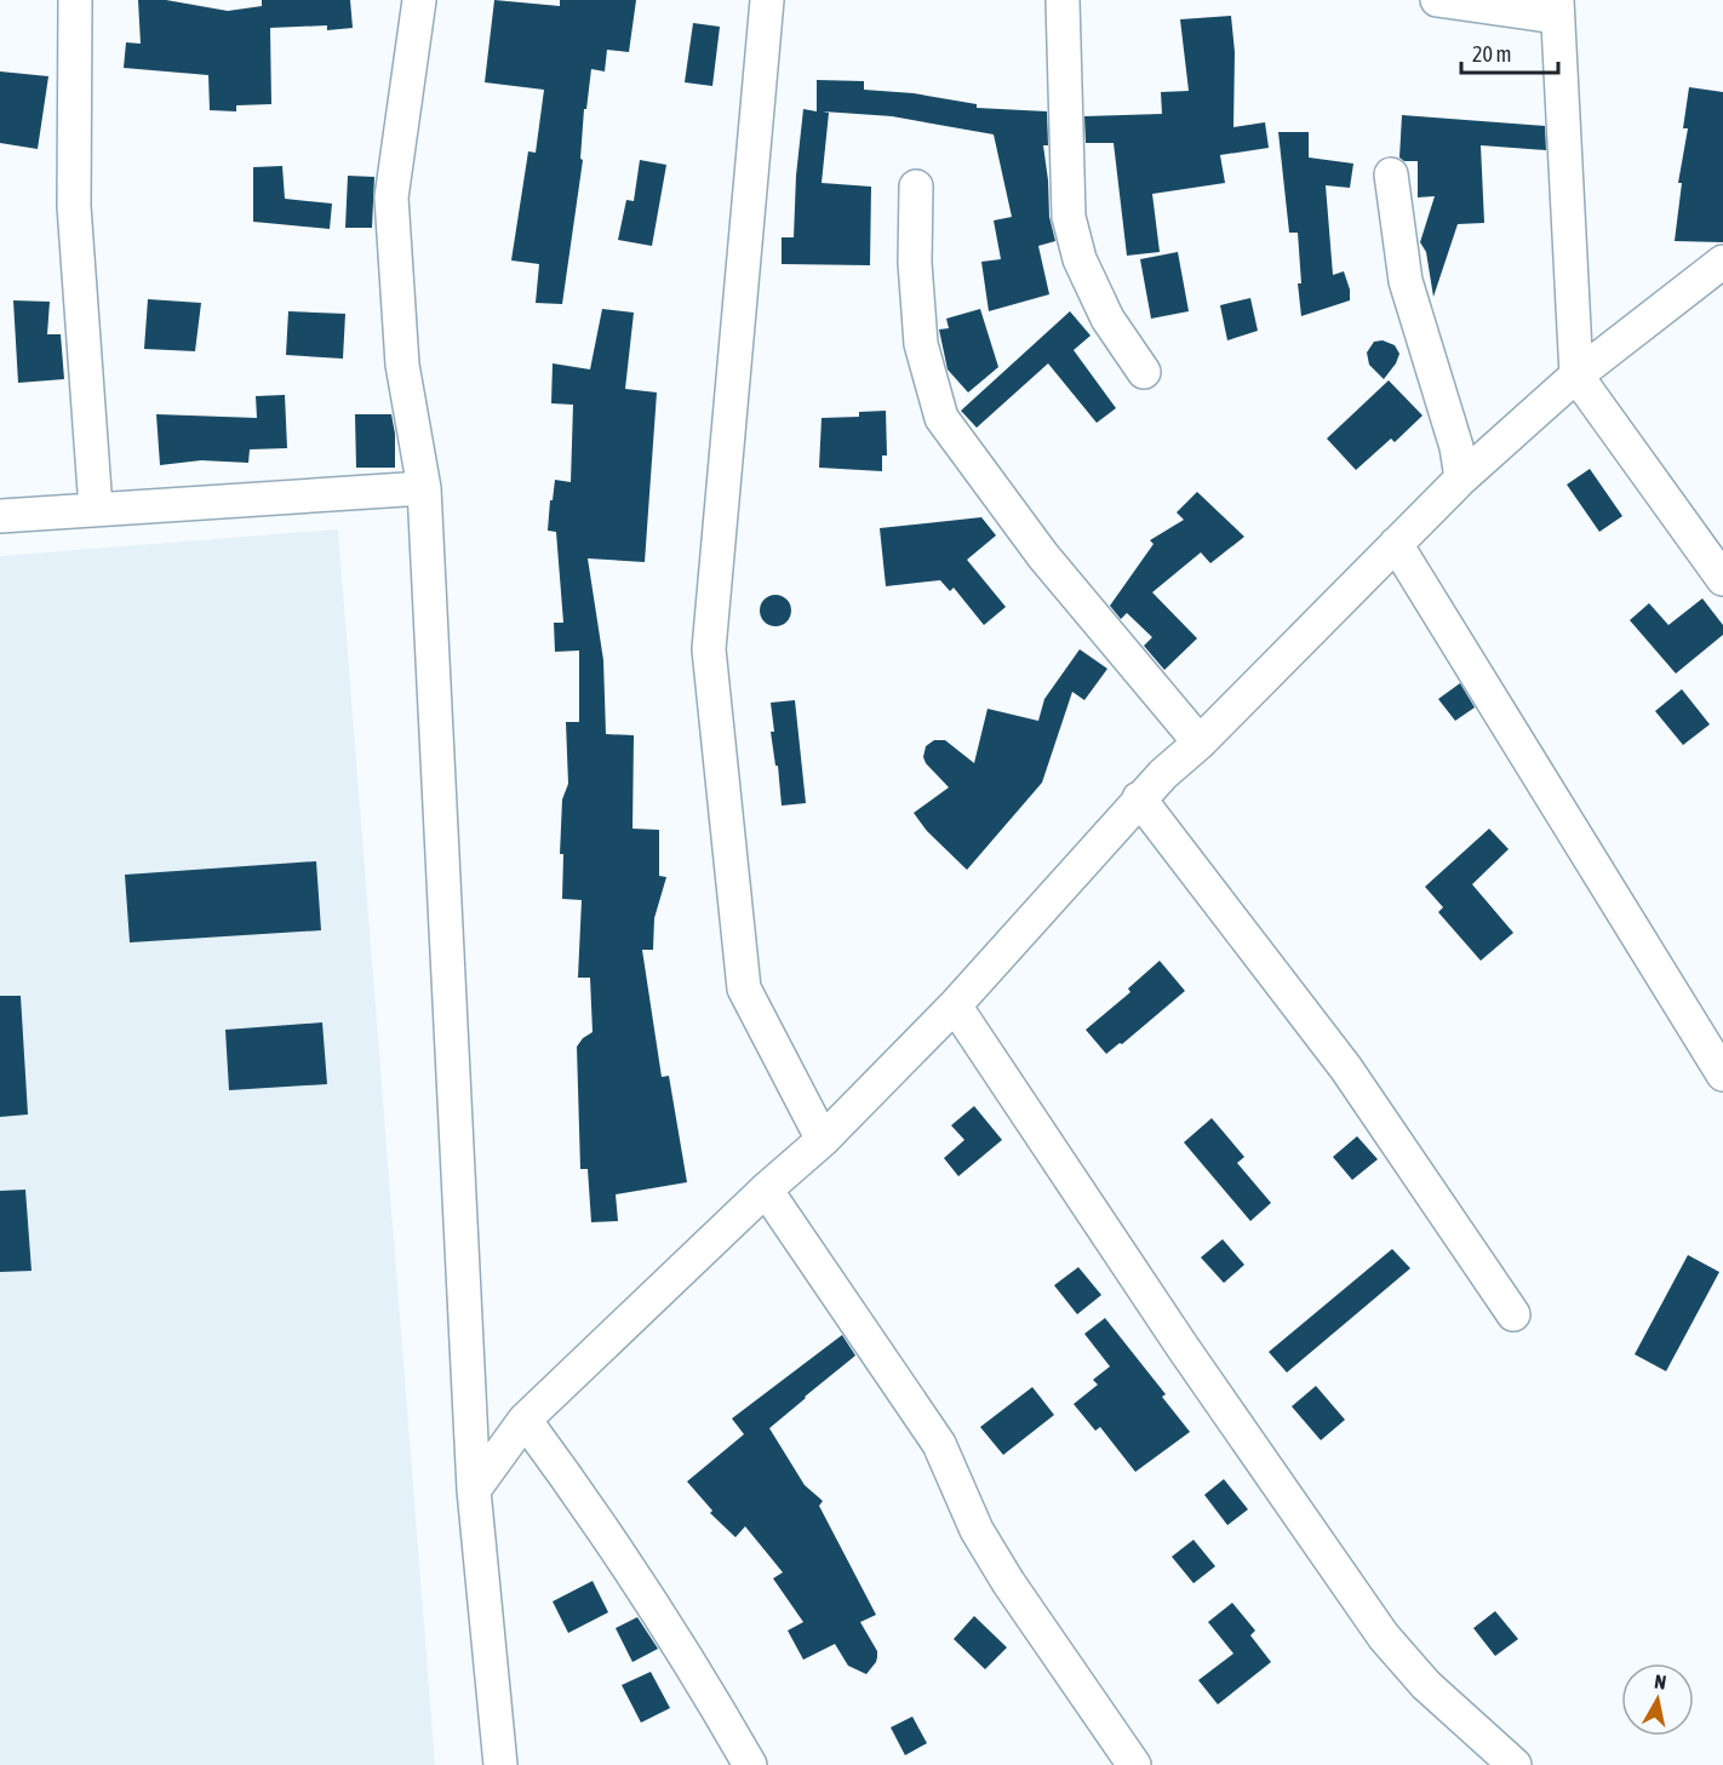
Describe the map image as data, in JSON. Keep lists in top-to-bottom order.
{
  "scale_bar": "20 m",
  "north": "top"
}
